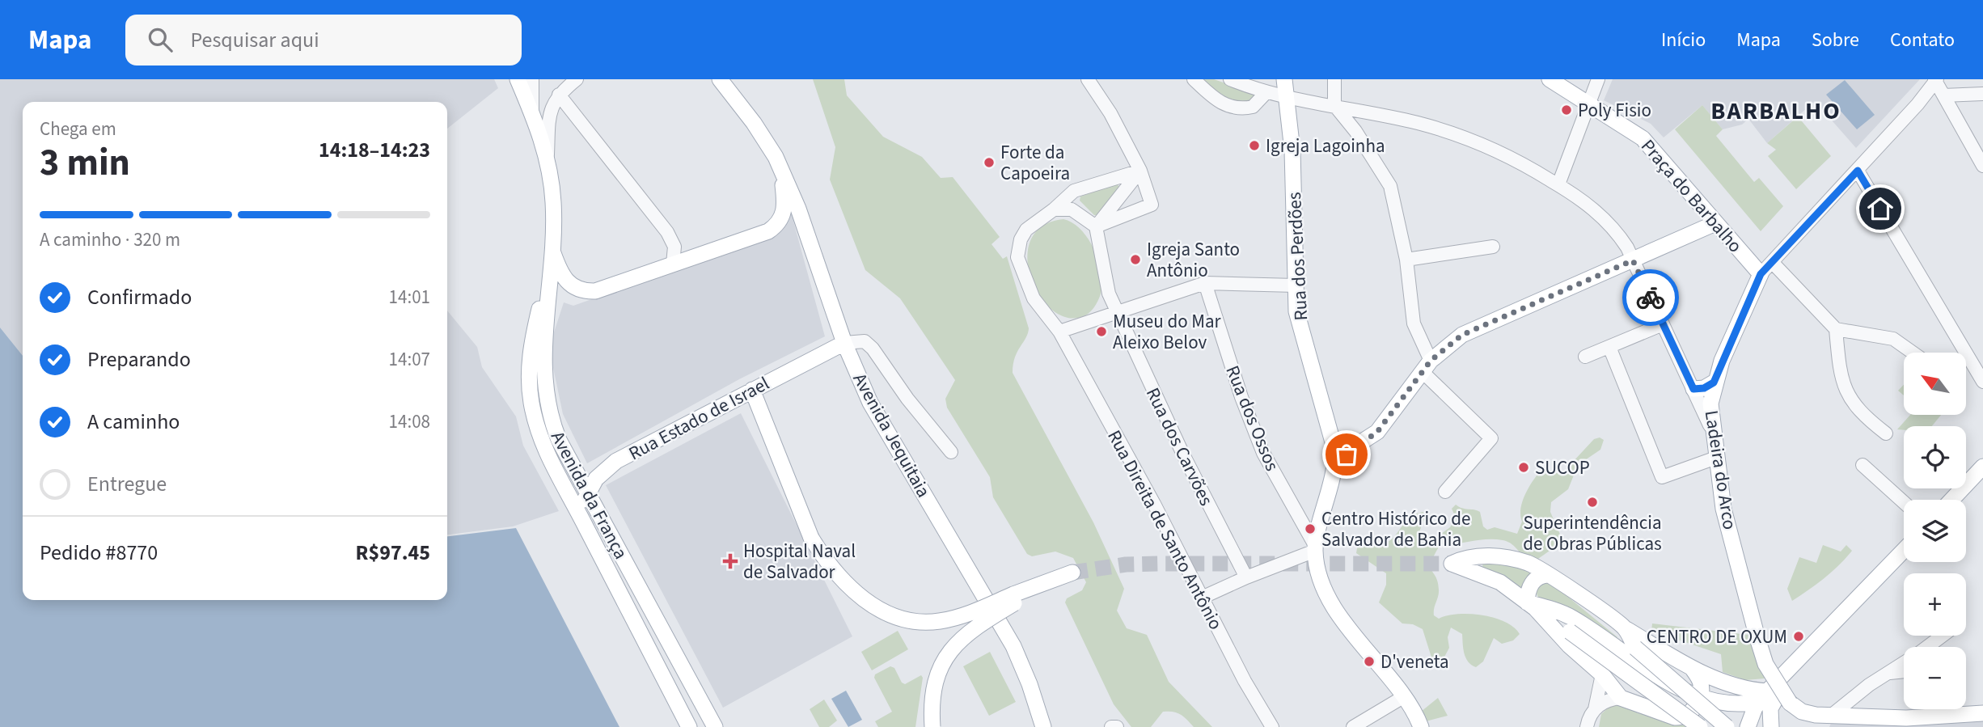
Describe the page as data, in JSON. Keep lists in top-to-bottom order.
{
  "streets": {
    "main road": [
      "Praça do Barbalho",
      "Rua dos Perdões",
      "Rua Estado de Israel",
      "Avenida Jequitaia",
      "Ladeira do Arco",
      "Avenida da França"
    ],
    "street": ["Rua dos Ossos", "Rua dos Carvões", "Rua Direita de Santo Antônio"]
  },
  "crossings": [
    ["Praça do Barbalho", "Ladeira do Arco"],
    ["Rua Estado de Israel", "Avenida Jequitaia"],
    ["Rua Estado de Israel", "Avenida da França"]
  ],
  "districts": ["BARBALHO"],
  "places": {
    "other": [
      "Poly Fisio",
      "Igreja Lagoinha",
      "Forte da Capoeira",
      "Igreja Santo Antônio",
      "Museu do Mar Aleixo Belov",
      "SUCOP",
      "Superintendência de Obras Públicas",
      "Centro Histórico de Salvador de Bahia",
      "CENTRO DE OXUM",
      "D'veneta"
    ],
    "health": ["Hospital Naval de Salvador"]
  },
  "north": "top left",
  "page": {
    "header": "Mapa",
    "search": "Pesquisar aqui",
    "nav": [
      "Início",
      "Mapa",
      "Sobre",
      "Contato"
    ],
    "heading": ["3 min", "Chega em", "14:18–14:23"],
    "panel": ["Pedido #8770", "R$97.45"],
    "bar": "A caminho · 320 m",
    "list": [
      ["Confirmado", "14:01"],
      ["Preparando", "14:07"],
      ["A caminho", "14:08"],
      "Entregue"
    ],
    "map_buttons": ["+", "−"]
  }
}
